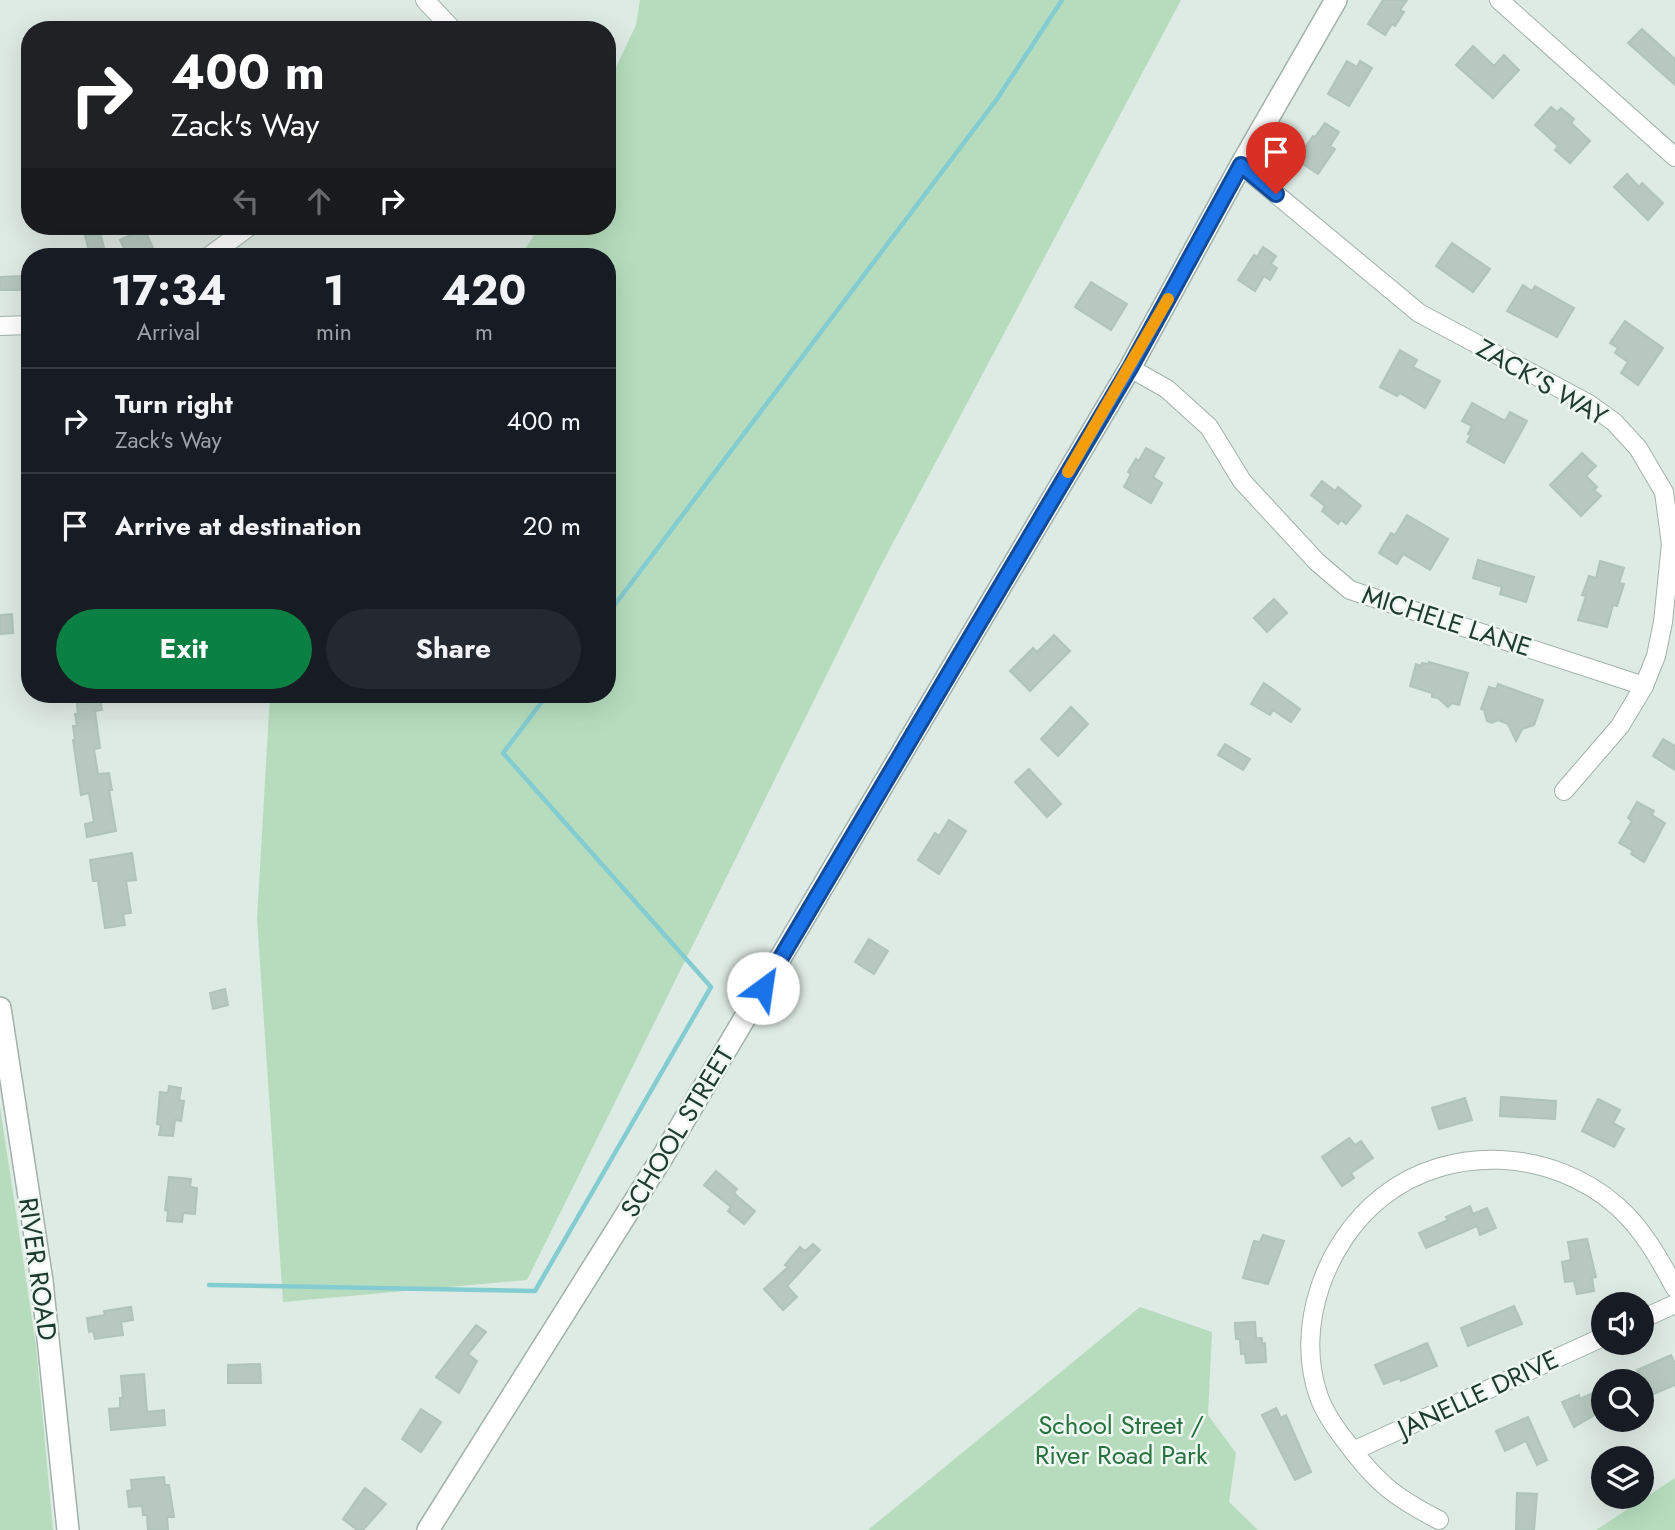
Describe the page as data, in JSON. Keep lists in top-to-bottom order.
{
  "streets": {
    "street": [
      "ZACK'S WAY",
      "MICHELE LANE",
      "SCHOOL STREET",
      "RIVER ROAD",
      "JANELLE DRIVE"
    ]
  },
  "crossings": [
    ["ZACK'S WAY", "MICHELE LANE"],
    ["ZACK'S WAY", "SCHOOL STREET"],
    ["MICHELE LANE", "SCHOOL STREET"]
  ],
  "parks": ["School Street / River Road Park"],
  "page": {
    "turn": ["400 m", "Zack's Way"],
    "eta": [
      "17:34",
      "Arrival",
      "1",
      "min",
      "420",
      "m"
    ],
    "list": [
      {
        "name": "Turn right",
        "note": "Zack's Way",
        "value": "400 m"
      },
      {
        "name": "Arrive at destination",
        "value": "20 m"
      }
    ],
    "buttons": ["Exit", "Share"]
  }
}
